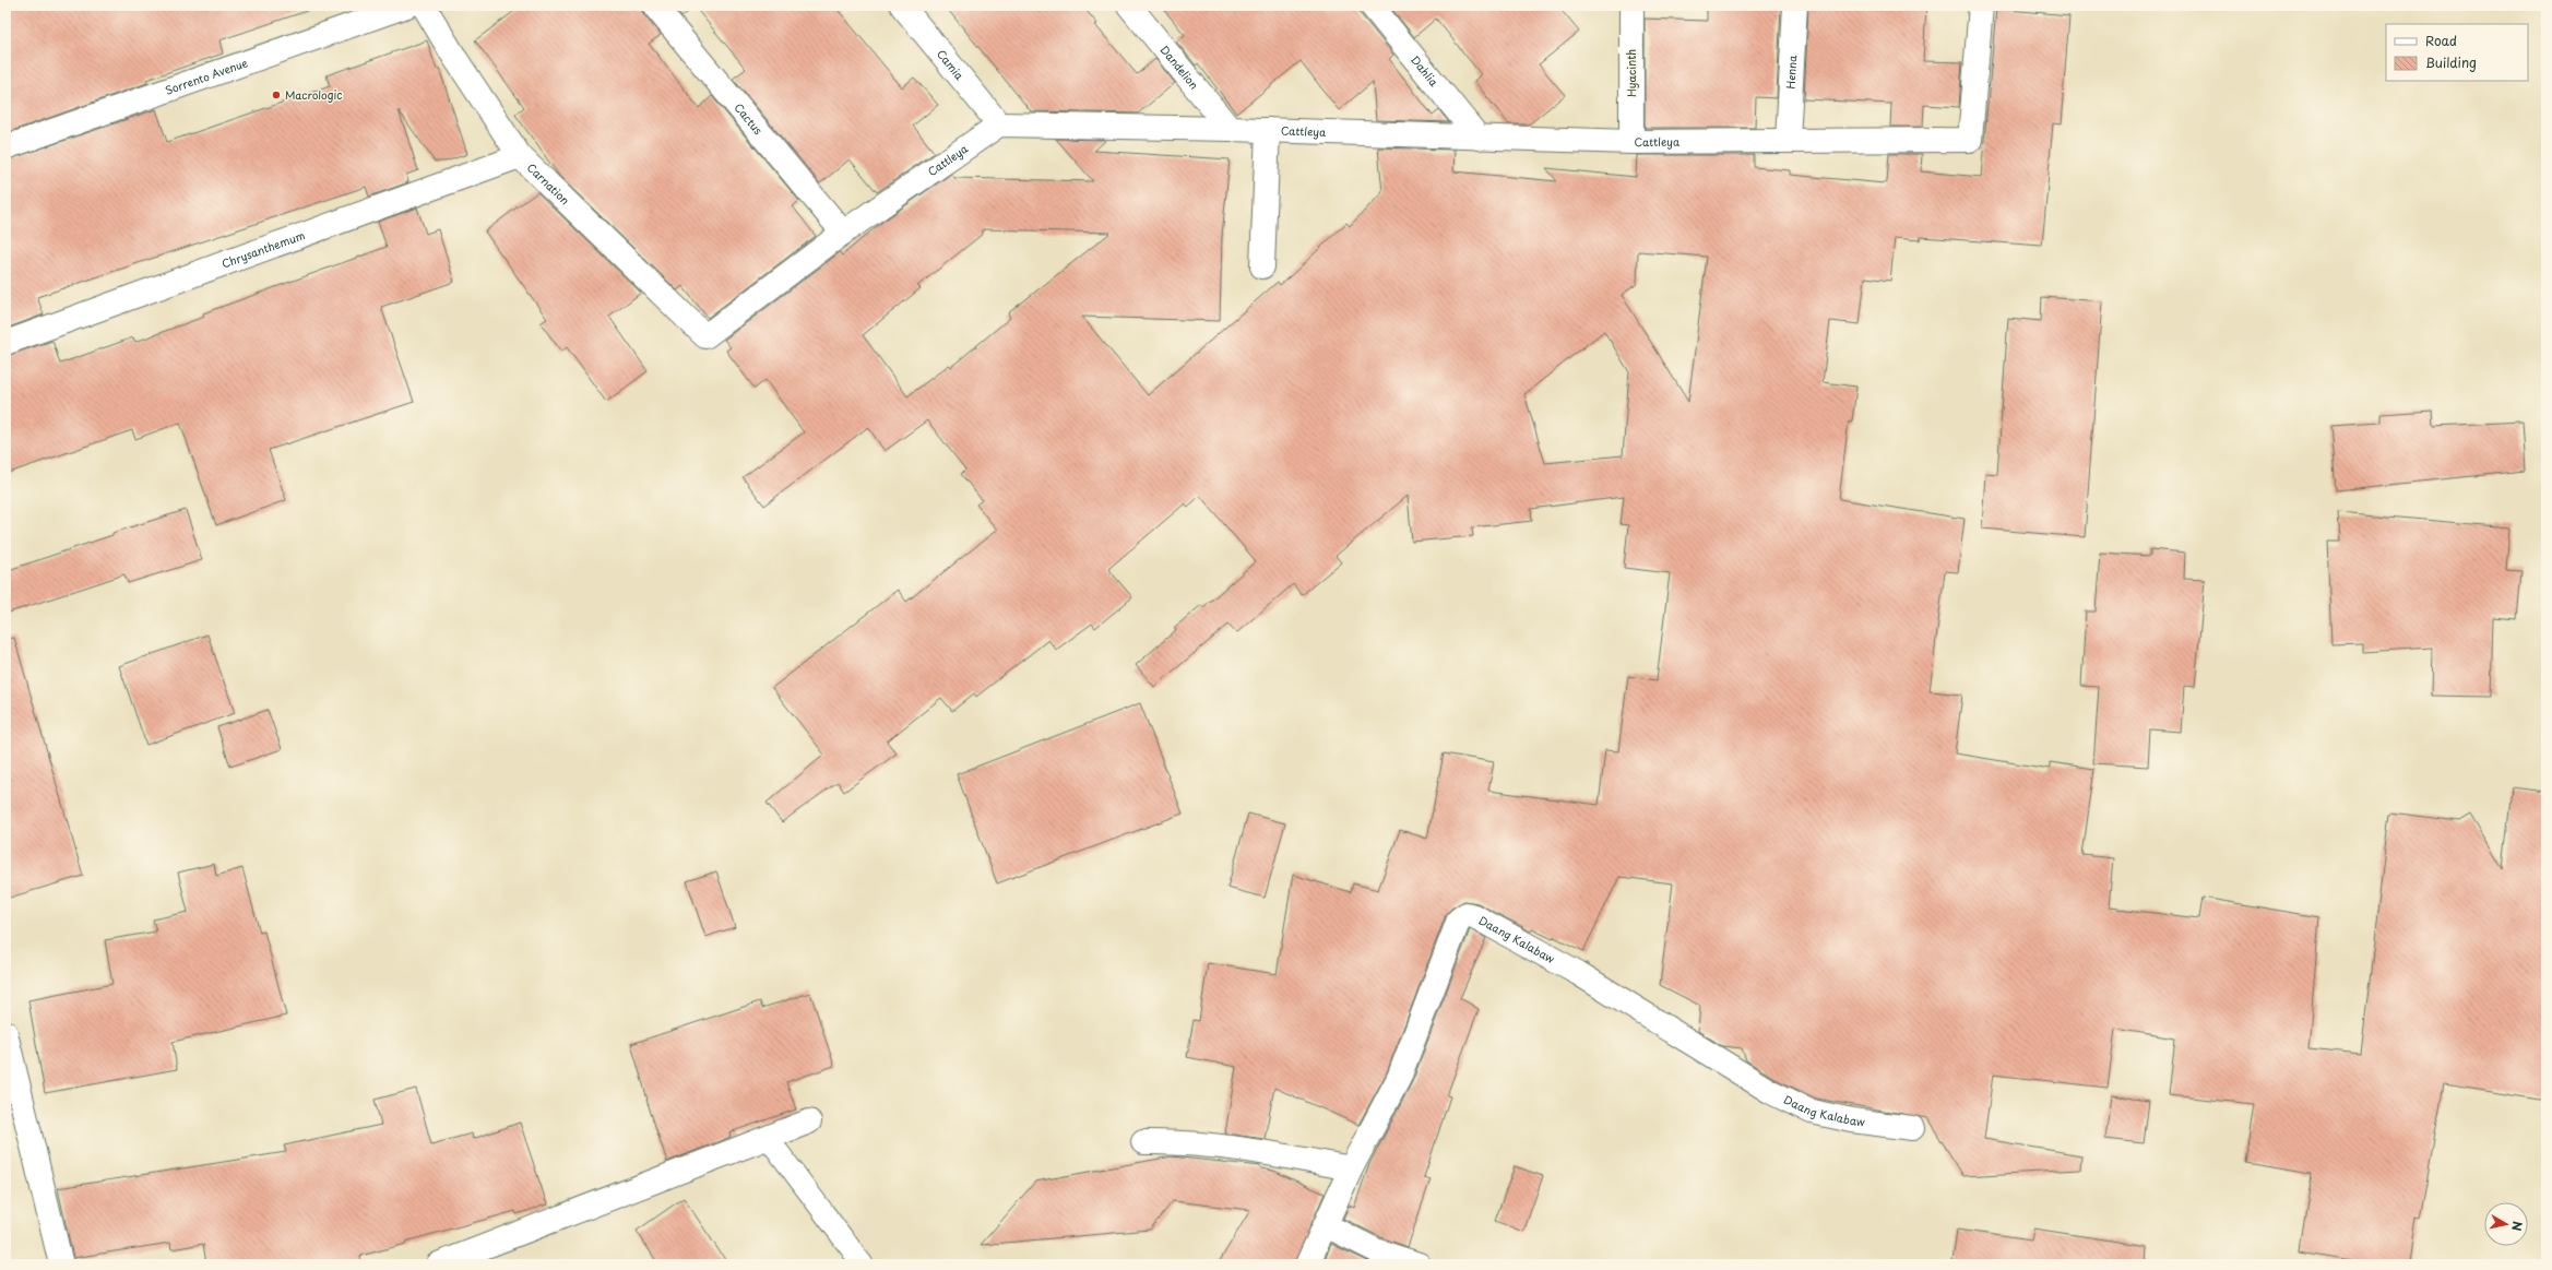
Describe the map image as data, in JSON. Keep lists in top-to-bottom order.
{
  "streets": {
    "street": [
      "Camia",
      "Dandelion",
      "Dahlia",
      "Henna",
      "Hyacinth",
      "Sorrento Avenue",
      "Cactus",
      "Cattleya",
      "Carnation",
      "Chrysanthemum",
      "Daang Kalabaw"
    ]
  },
  "crossings": [
    ["Camia", "Cattleya"],
    ["Dandelion", "Cattleya"],
    ["Dahlia", "Cattleya"],
    ["Henna", "Cattleya"],
    ["Hyacinth", "Cattleya"],
    ["Cactus", "Cattleya"],
    ["Cattleya", "Carnation"],
    ["Carnation", "Chrysanthemum"]
  ],
  "places": ["Macrologic"],
  "legend": ["Road", "Building"],
  "north": "right"
}
